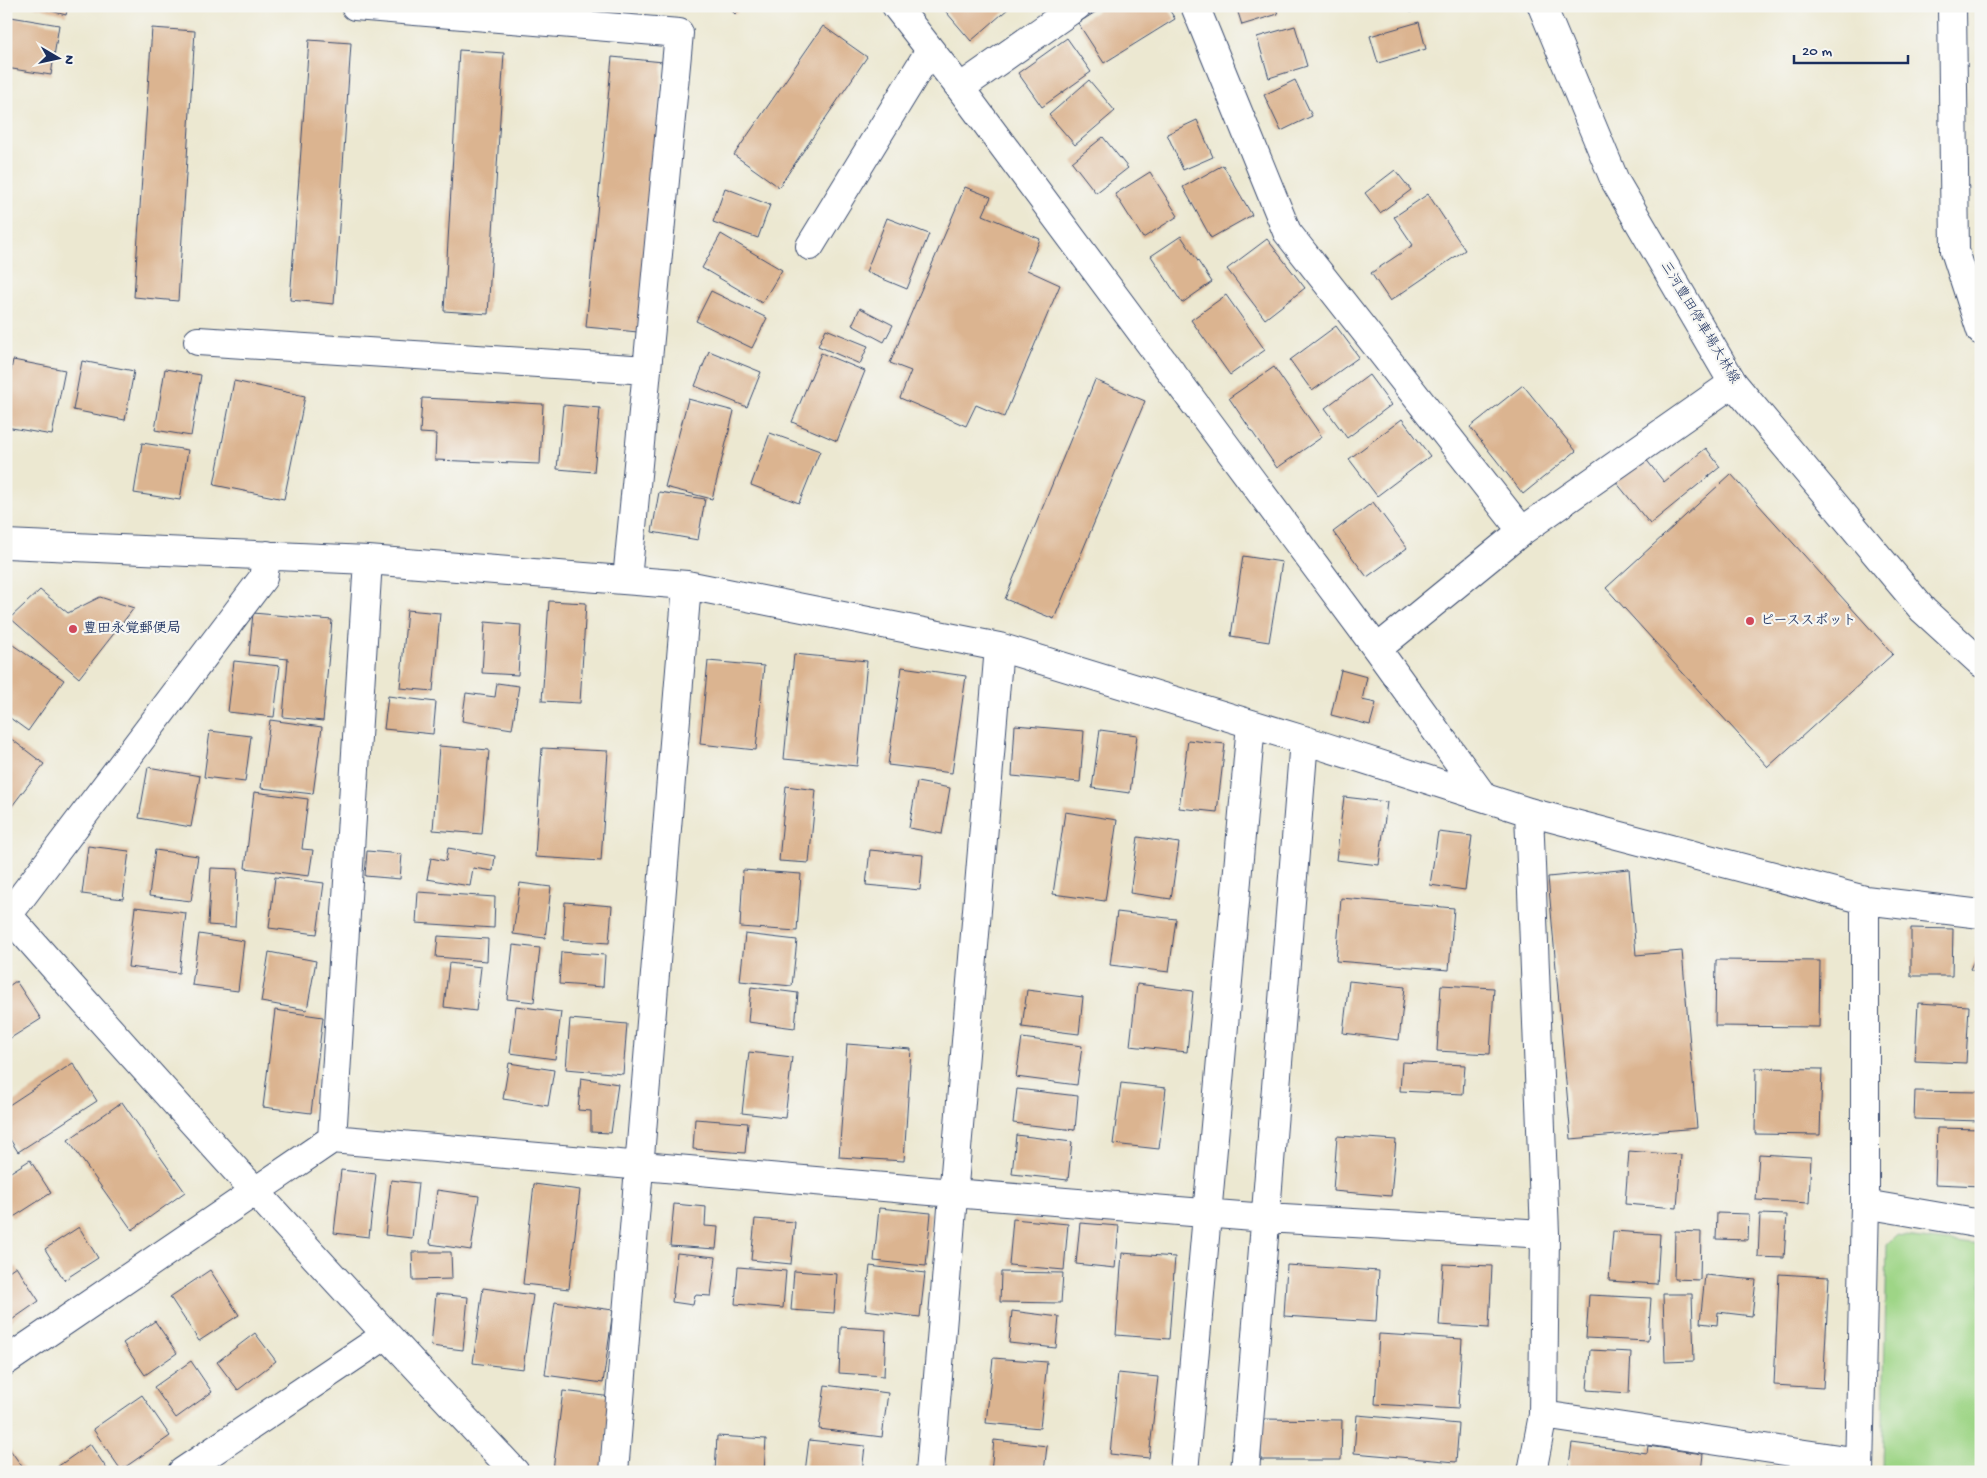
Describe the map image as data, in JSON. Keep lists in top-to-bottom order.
{
  "streets": {
    "street": ["三河豊田停車場大林線"]
  },
  "places": ["ピーススポット", "豊田永覚郵便局"],
  "scale_bar": "20 m",
  "north": "right"
}
